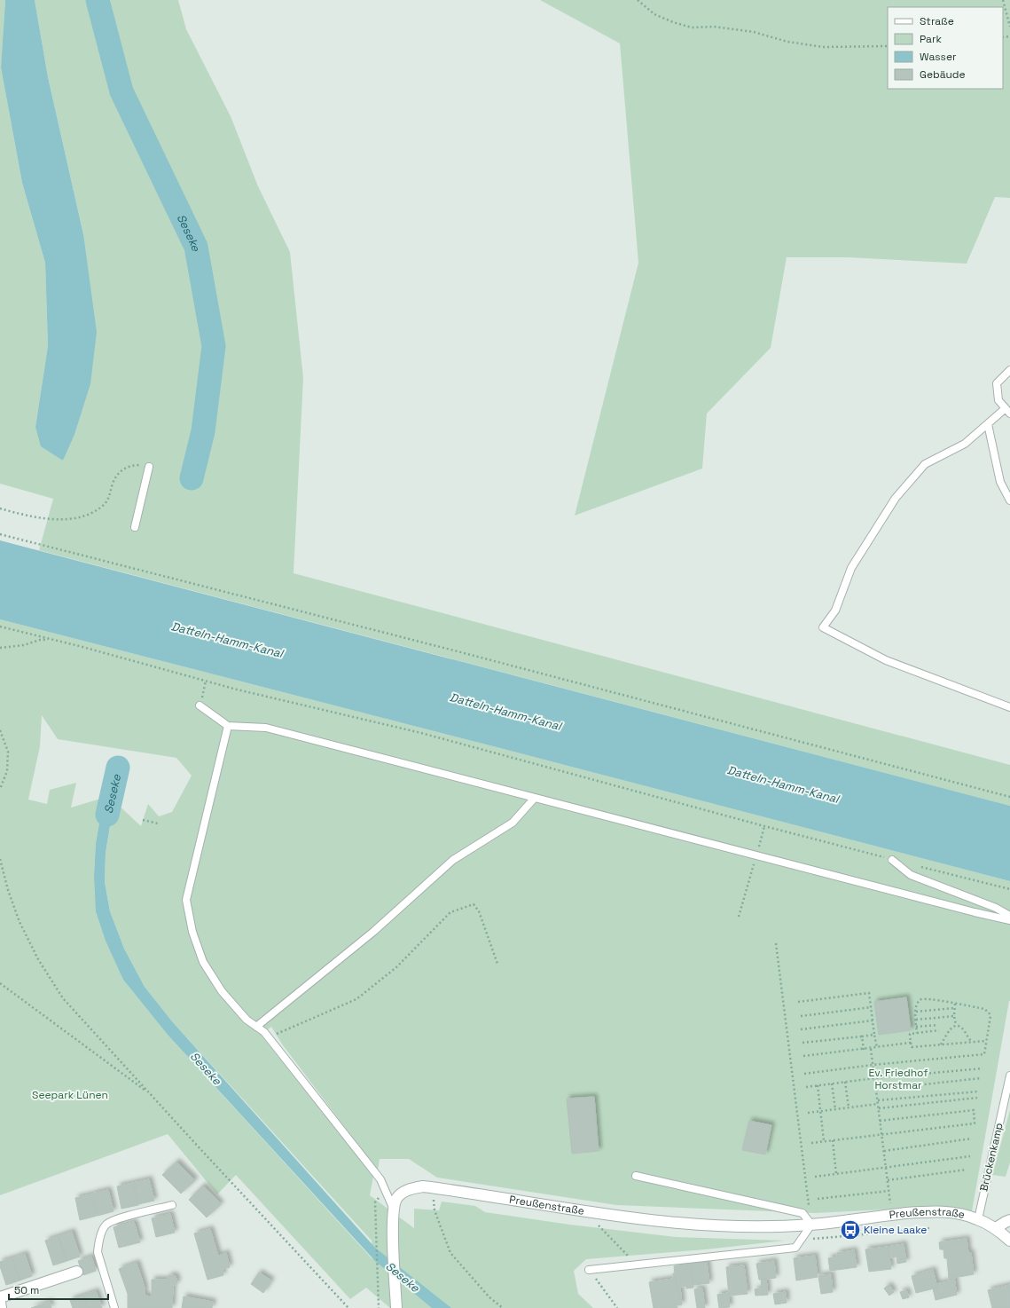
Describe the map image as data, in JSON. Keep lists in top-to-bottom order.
{
  "streets": {
    "street": ["Preußenstraße"],
    "lane": ["Brückenkamp"]
  },
  "crossings": [
    ["Brückenkamp", "Preußenstraße"]
  ],
  "water": ["Seseke", "Datteln-Hamm-Kanal"],
  "parks": ["Ev. Friedhof Horstmar", "Seepark Lünen"],
  "places": {
    "bus stop": ["Kleine Laake"]
  },
  "legend": [
    "Straße",
    "Park",
    "Wasser",
    "Gebäude"
  ],
  "scale_bar": "50 m"
}
